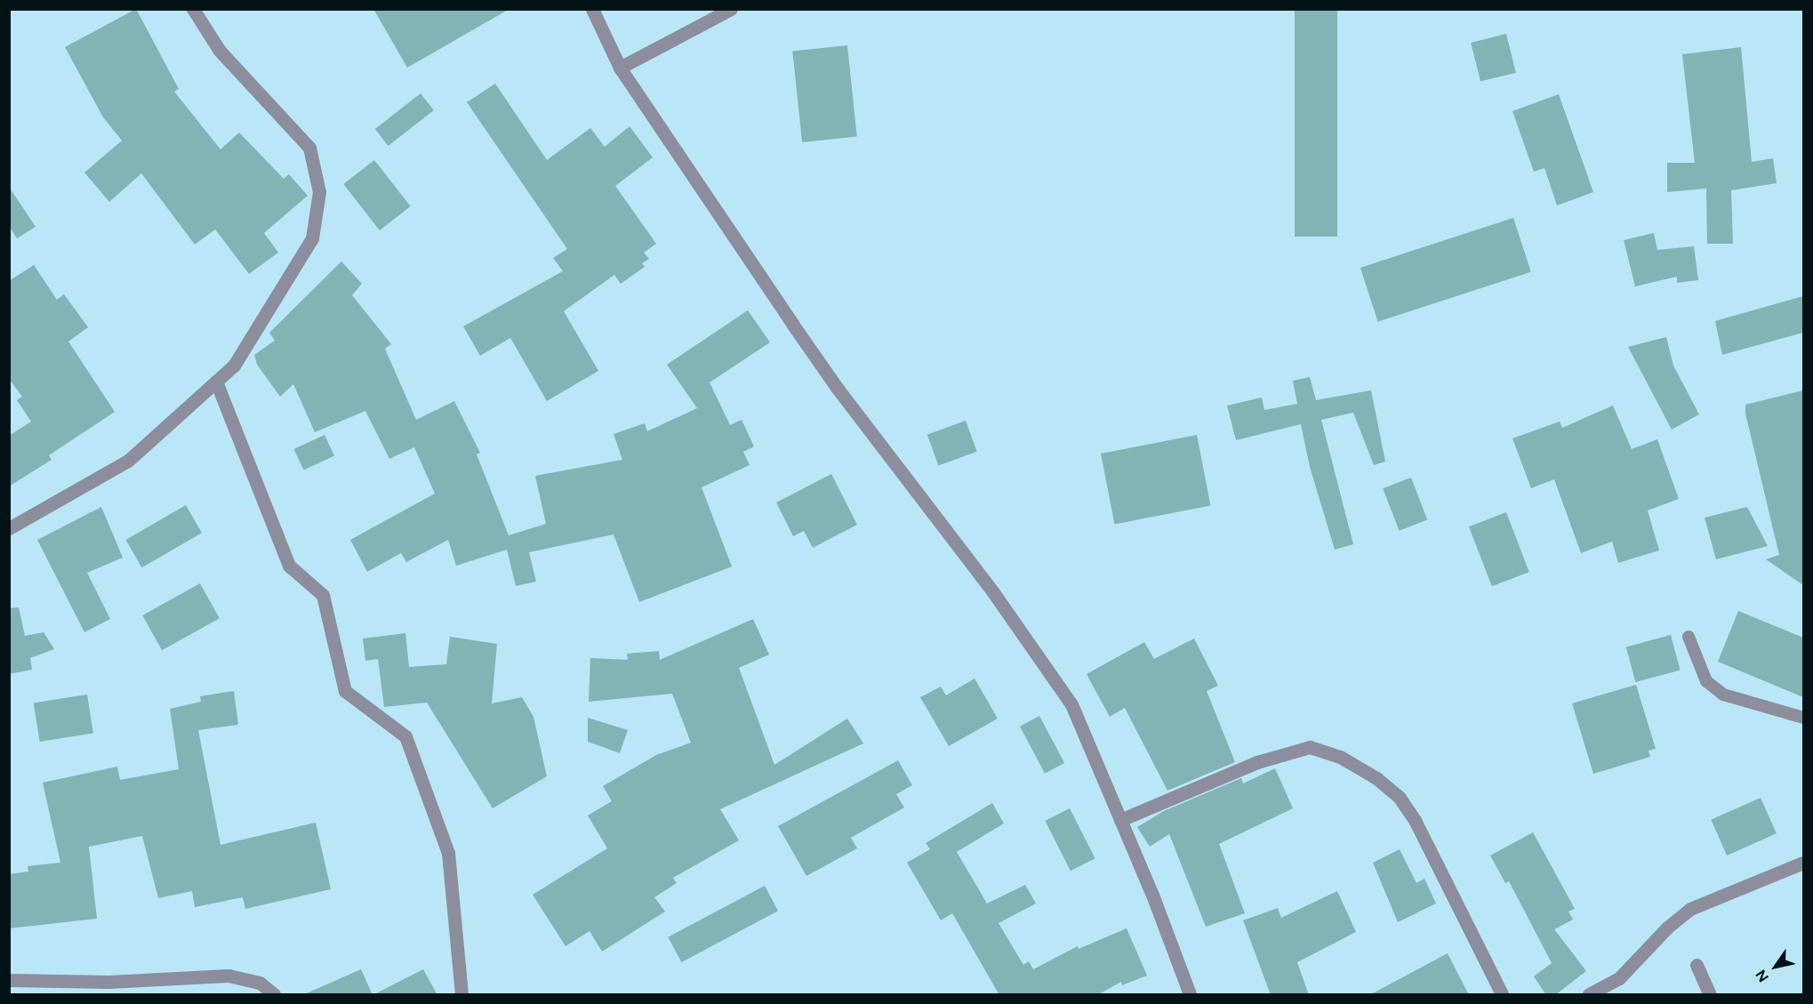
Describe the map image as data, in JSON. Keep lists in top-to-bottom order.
{
  "north": "bottom left"
}
